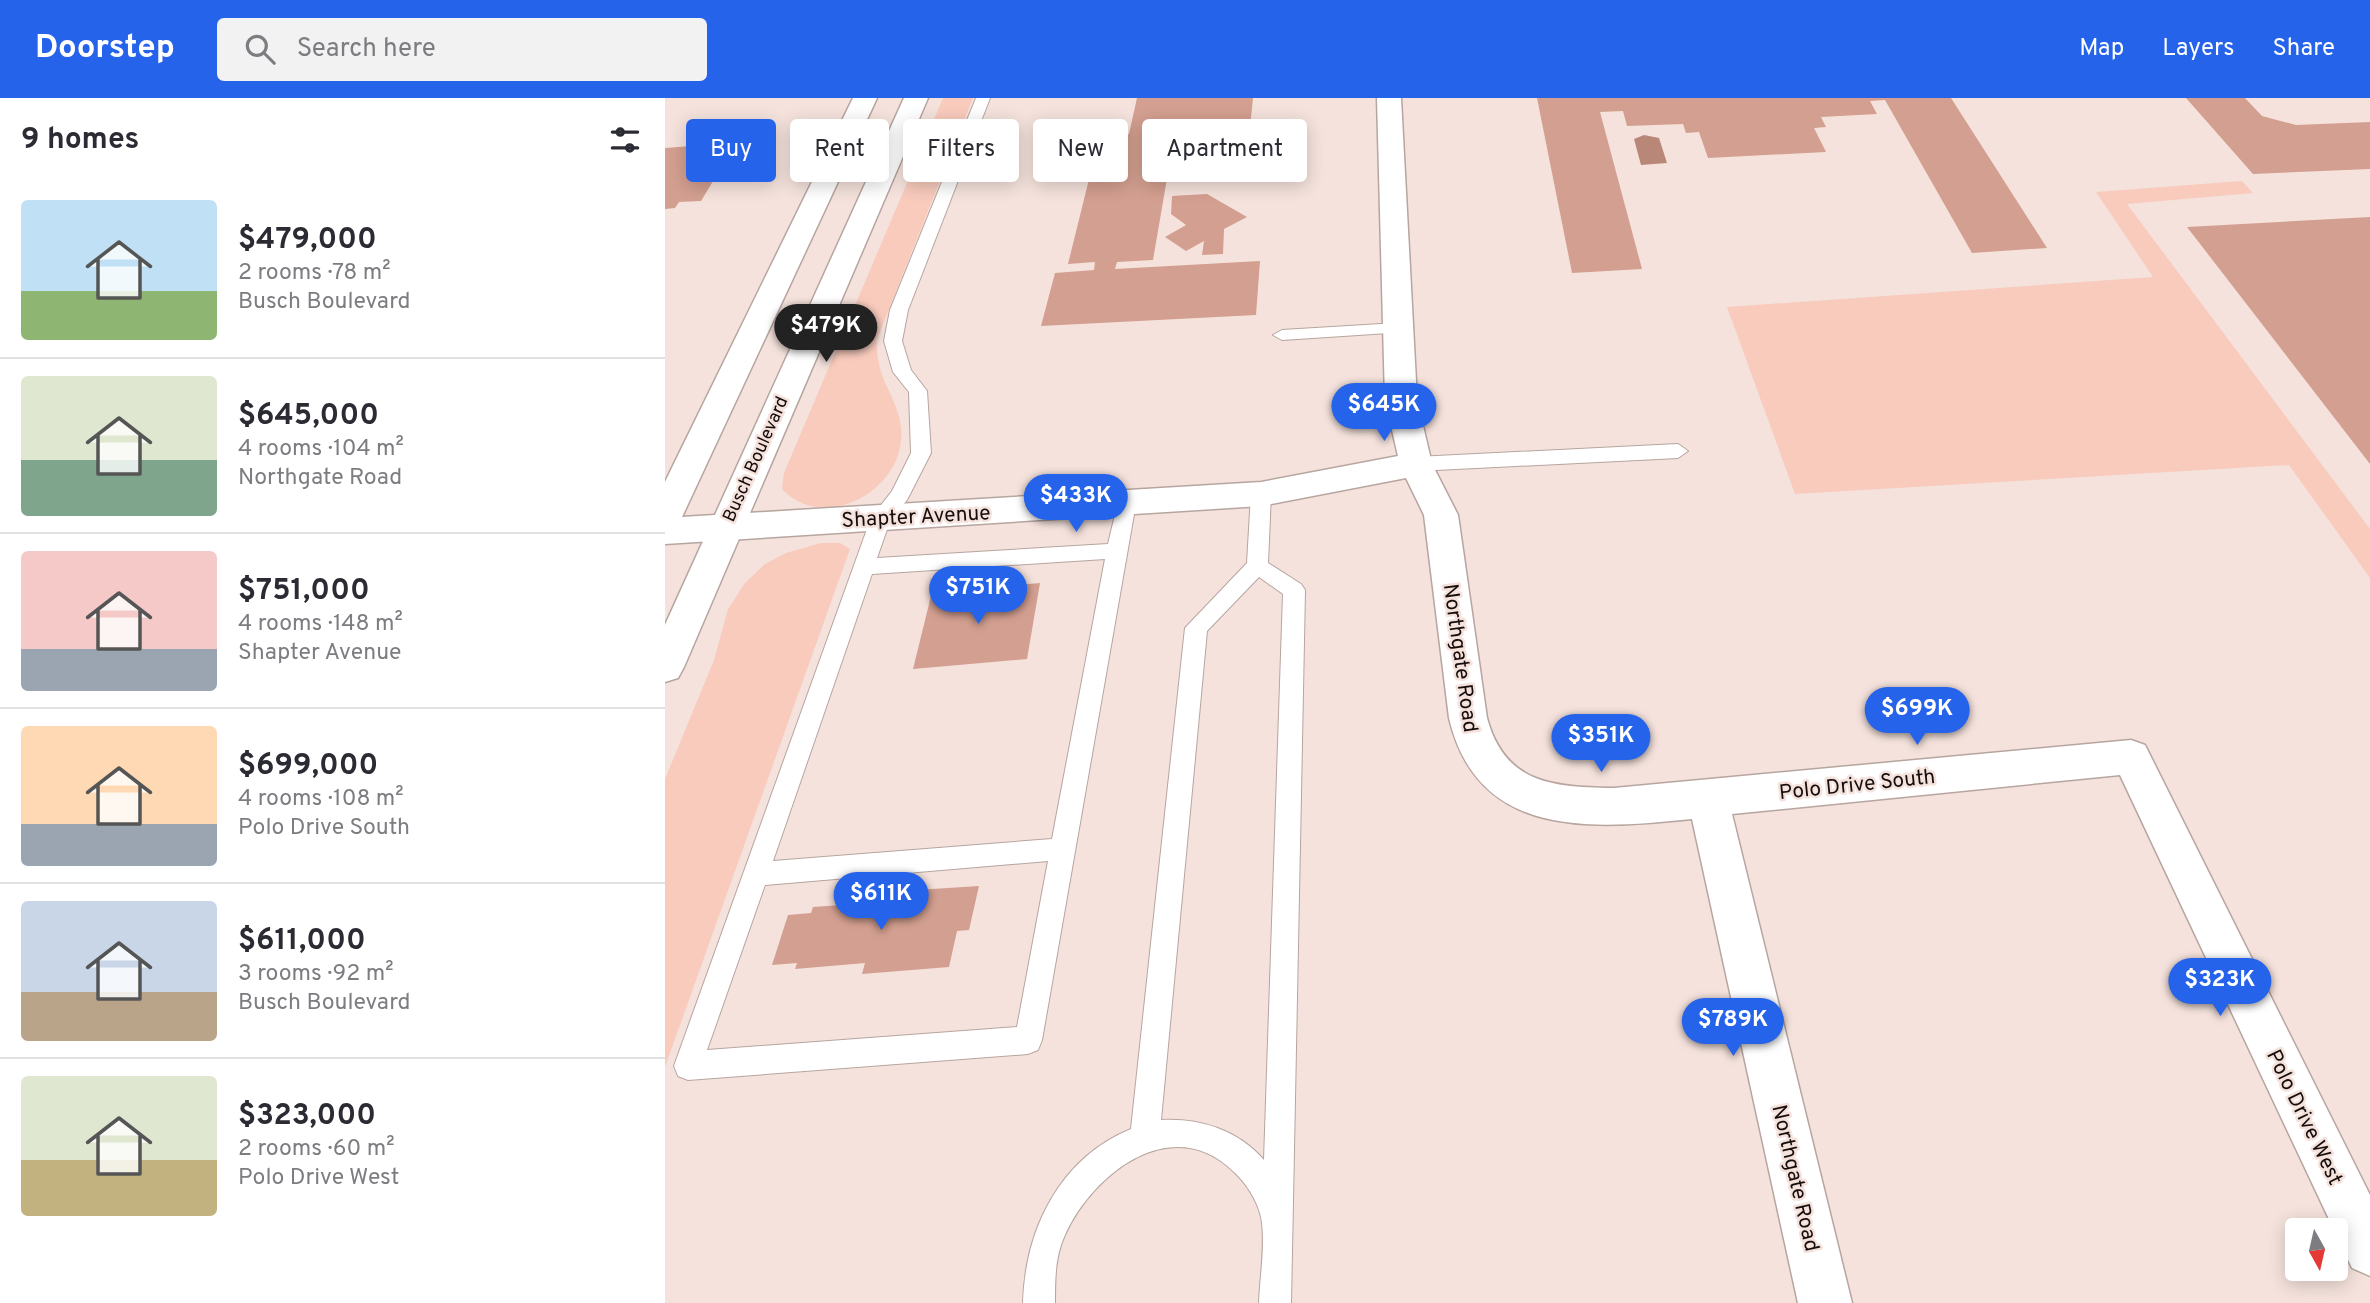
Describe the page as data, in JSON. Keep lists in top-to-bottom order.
{
  "streets": {
    "street": [
      "Busch Boulevard",
      "Shapter Avenue",
      "Northgate Road",
      "Polo Drive South",
      "Polo Drive West"
    ]
  },
  "crossings": [
    ["Busch Boulevard", "Shapter Avenue"],
    ["Shapter Avenue", "Northgate Road"],
    ["Northgate Road", "Polo Drive South"],
    ["Polo Drive South", "Polo Drive West"]
  ],
  "north": "bottom",
  "page": {
    "header": "Doorstep",
    "search": "Search here",
    "nav": ["Map", "Layers", "Share"],
    "heading": "9 homes",
    "chip": [
      "Buy",
      "Rent",
      "Filters",
      "New",
      "Apartment"
    ],
    "list": [
      {
        "name": "$479,000",
        "note": "2 rooms · 78 m² · Busch Boulevard"
      },
      {
        "name": "$645,000",
        "note": "4 rooms · 104 m² · Northgate Road"
      },
      {
        "name": "$751,000",
        "note": "4 rooms · 148 m² · Shapter Avenue"
      },
      {
        "name": "$699,000",
        "note": "4 rooms · 108 m² · Polo Drive South"
      },
      {
        "name": "$611,000",
        "note": "3 rooms · 92 m² · Busch Boulevard"
      },
      {
        "name": "$323,000",
        "note": "2 rooms · 60 m² · Polo Drive West"
      }
    ],
    "price": [
      "$479K",
      "$645K",
      "$433K",
      "$751K",
      "$699K",
      "$351K",
      "$611K",
      "$323K",
      "$789K"
    ]
  }
}
